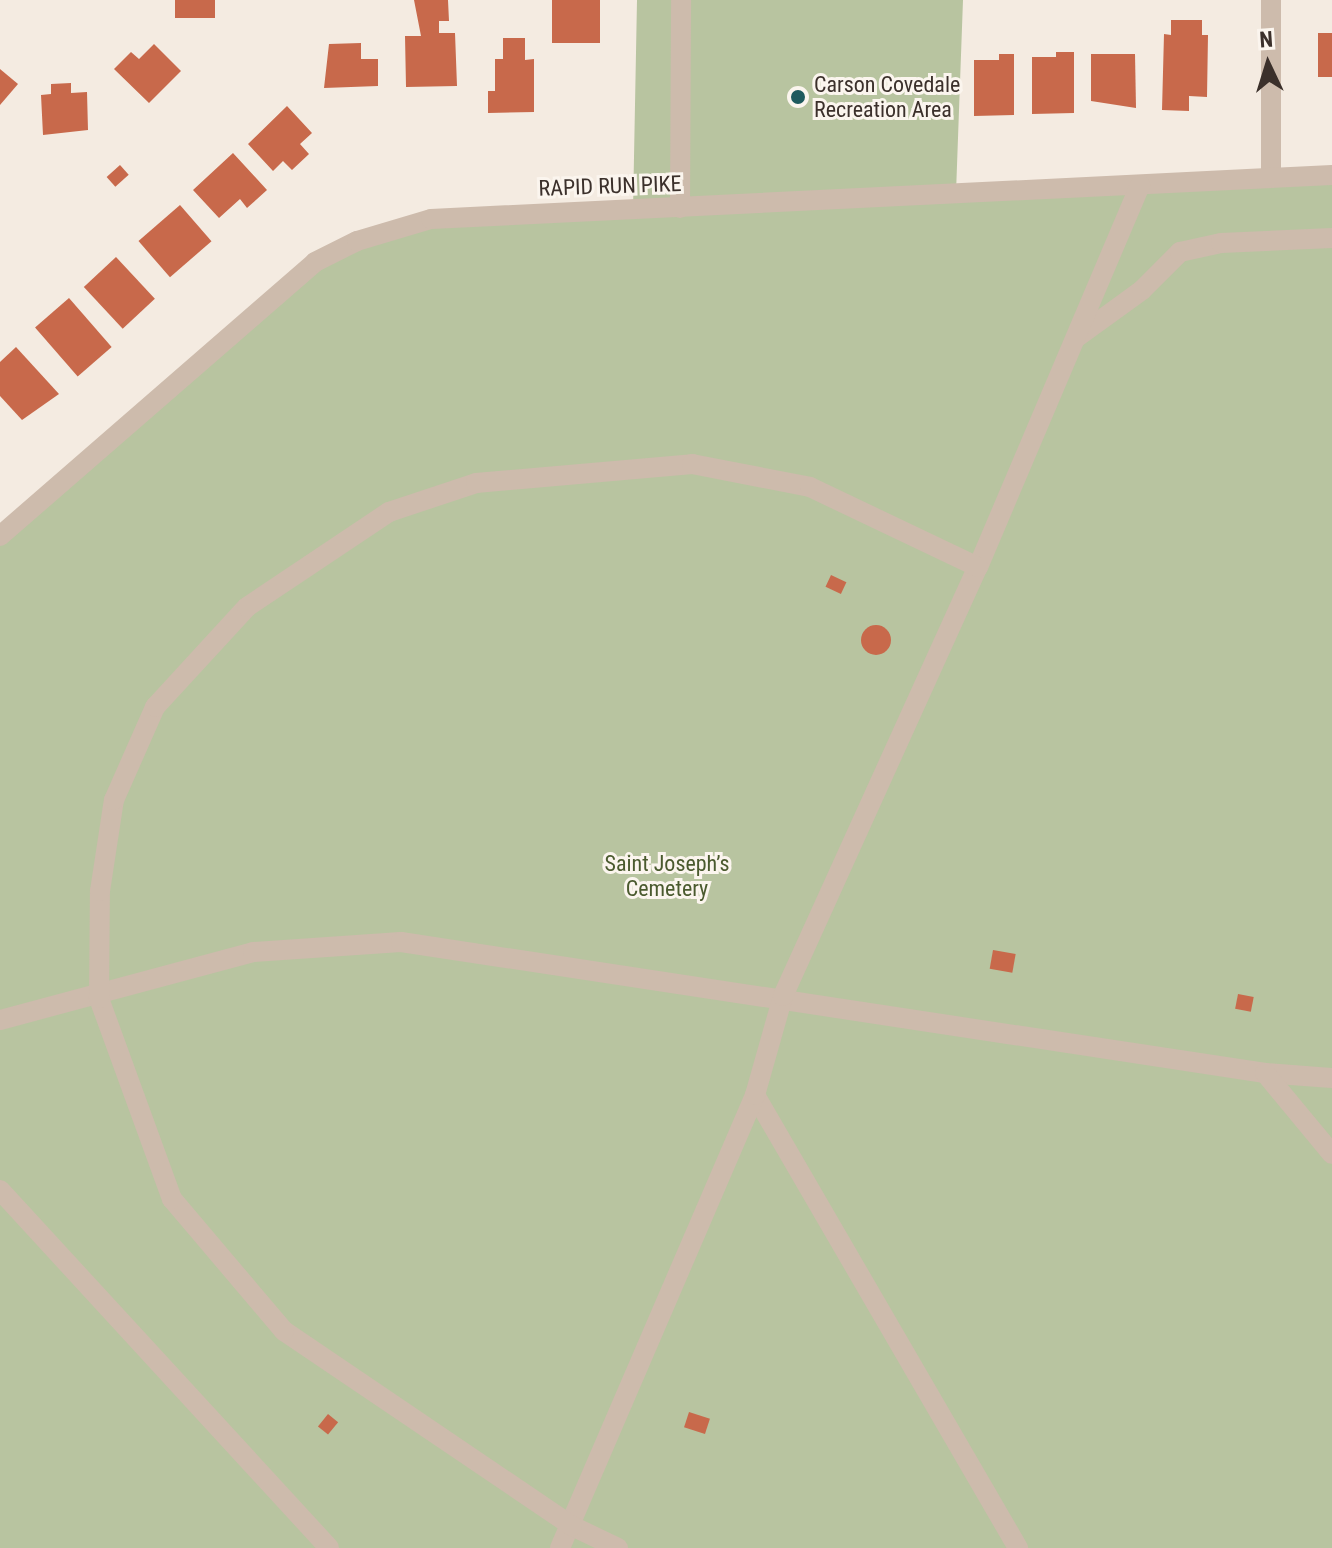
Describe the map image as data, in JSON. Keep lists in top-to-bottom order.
{
  "streets": {
    "street": ["RAPID RUN PIKE"]
  },
  "parks": ["Saint Joseph’s Cemetery"],
  "places": ["Carson Covedale Recreation Area"],
  "north": "top"
}
